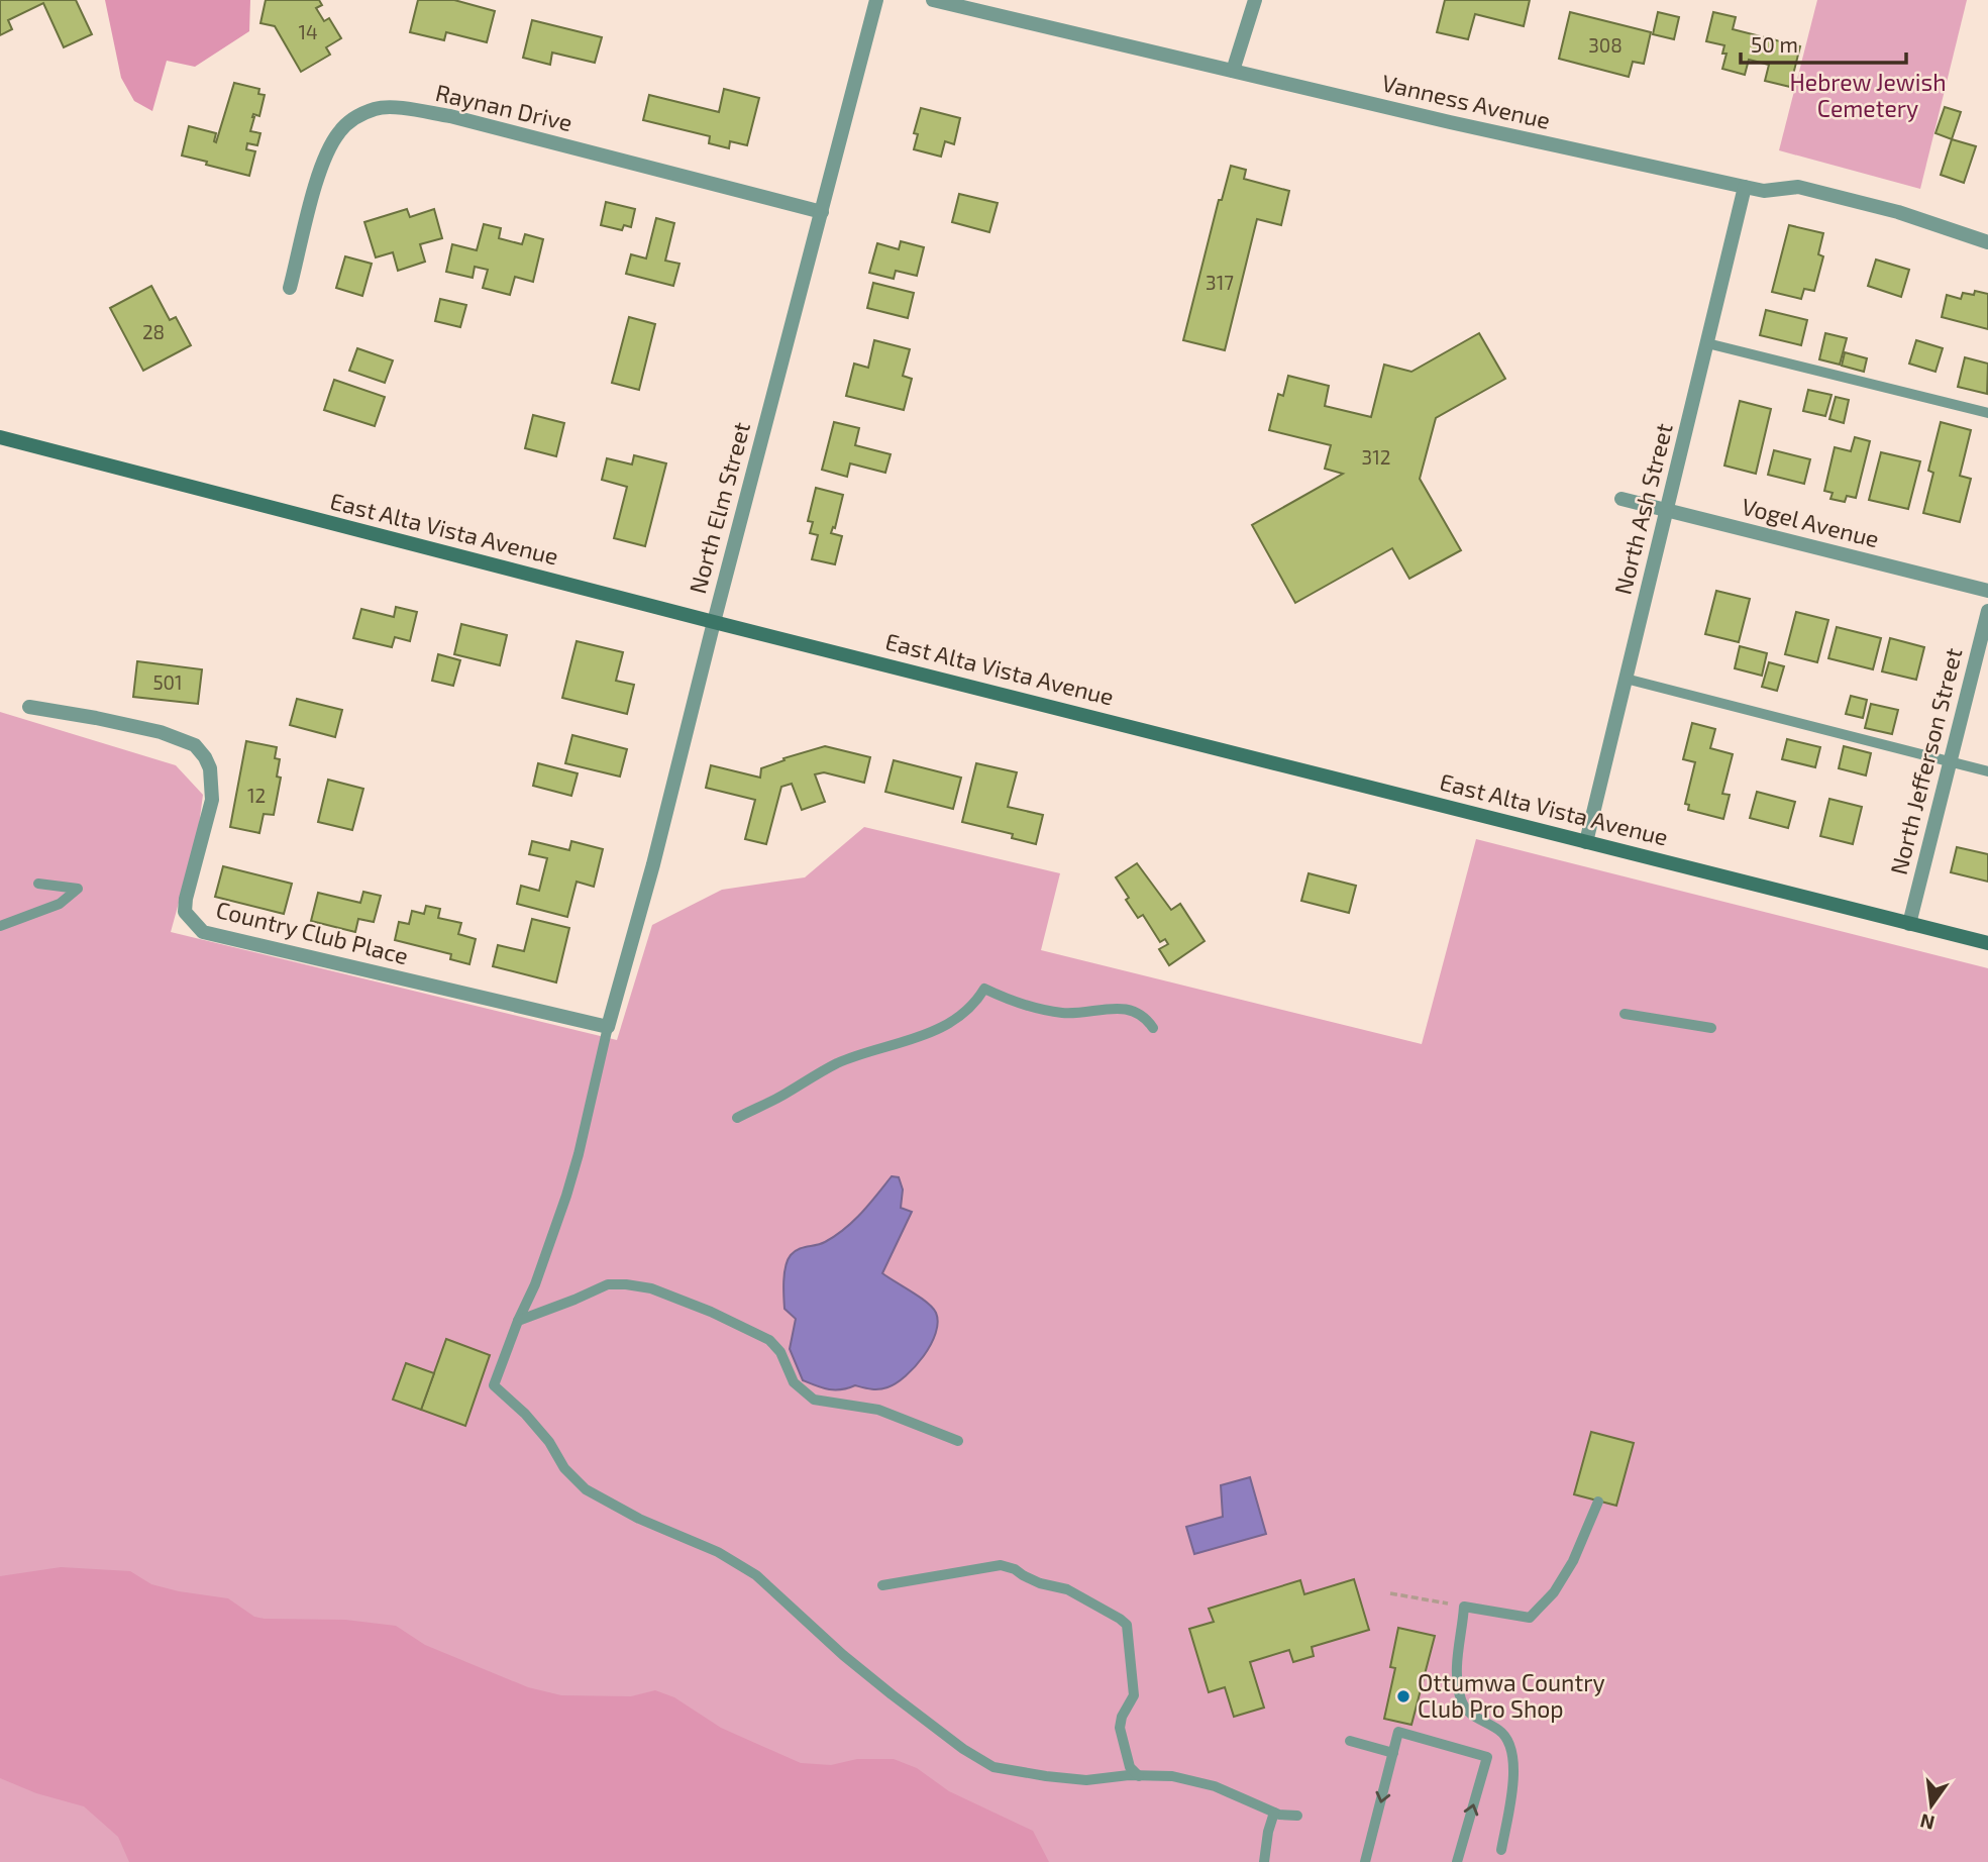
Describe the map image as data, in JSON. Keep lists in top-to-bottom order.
{
  "streets": {
    "main road": ["East Alta Vista Avenue"],
    "street": [
      "Vanness Avenue",
      "Raynan Drive",
      "North Elm Street",
      "North Ash Street",
      "Vogel Avenue",
      "North Jefferson Street",
      "Country Club Place"
    ]
  },
  "crossings": [
    ["Vanness Avenue", "North Ash Street"],
    ["Raynan Drive", "North Elm Street"],
    ["North Elm Street", "East Alta Vista Avenue"],
    ["North Elm Street", "Country Club Place"],
    ["North Ash Street", "Vogel Avenue"],
    ["North Ash Street", "East Alta Vista Avenue"],
    ["East Alta Vista Avenue", "North Jefferson Street"]
  ],
  "parks": ["Hebrew Jewish Cemetery"],
  "places": ["Ottumwa Country Club Pro Shop"],
  "house_numbers": [
    "14",
    "308",
    "317",
    "28",
    "312",
    "501",
    "12"
  ],
  "scale_bar": "50 m",
  "north": "bottom"
}
